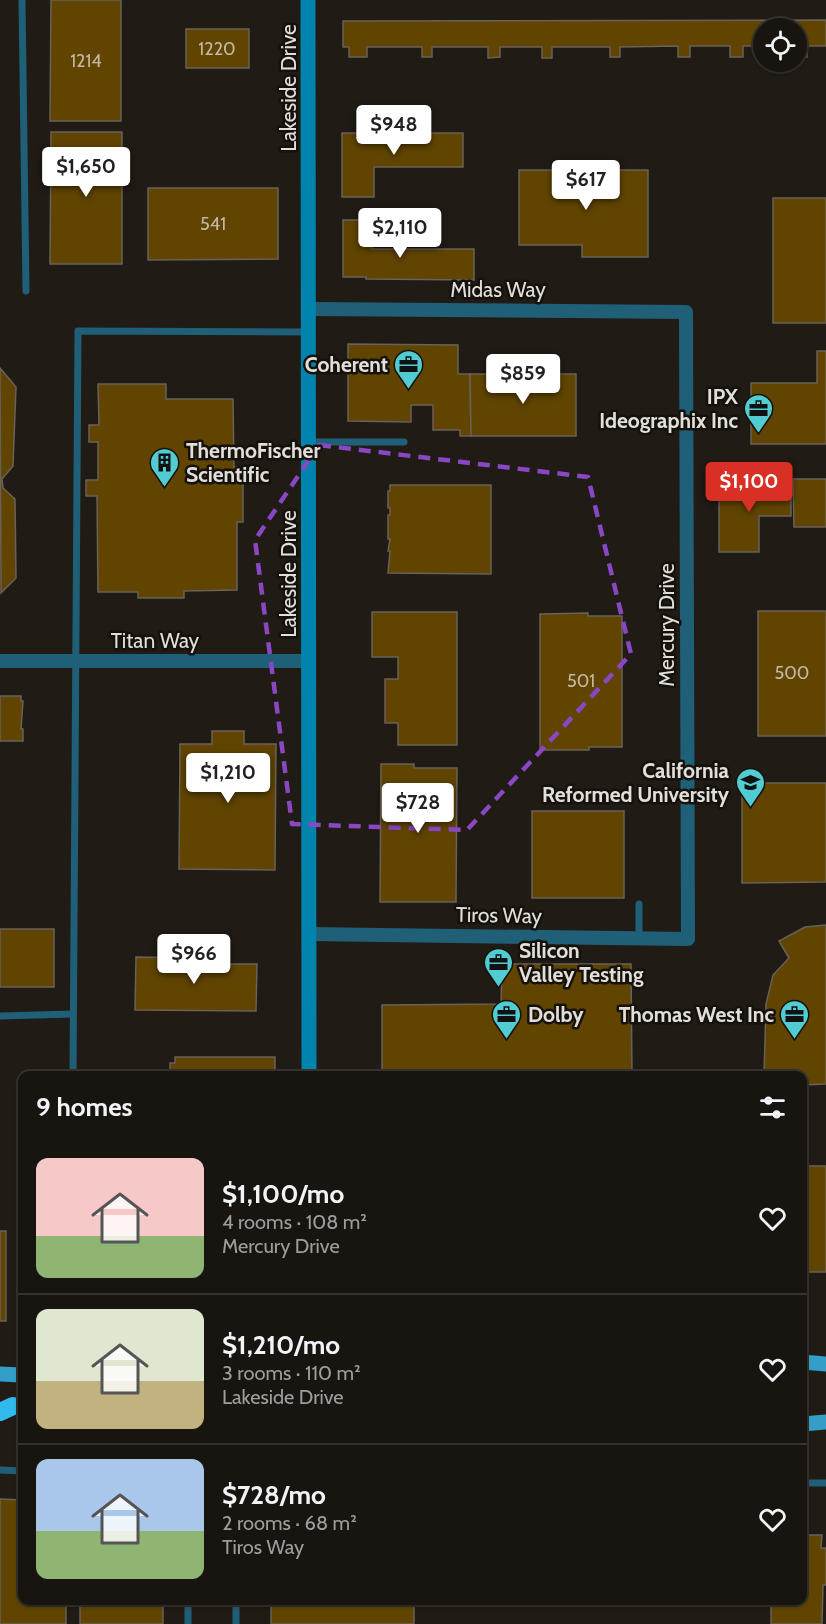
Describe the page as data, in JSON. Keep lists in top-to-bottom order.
{
  "streets": {
    "street": [
      "Lakeside Drive",
      "Midas Way",
      "Mercury Drive",
      "Titan Way",
      "Tiros Way"
    ]
  },
  "crossings": [
    ["Lakeside Drive", "Midas Way"],
    ["Lakeside Drive", "Titan Way"],
    ["Lakeside Drive", "Tiros Way"],
    ["Midas Way", "Mercury Drive"],
    ["Mercury Drive", "Tiros Way"]
  ],
  "places": {
    "office": [
      "Coherent",
      "IPX Ideographix Inc",
      "Silicon Valley Testing",
      "Dolby",
      "Thomas West Inc"
    ],
    "building": ["ThermoFischer Scientific"],
    "school or university": ["California Reformed University"]
  },
  "house_numbers": [
    "1220",
    "1214",
    "541",
    "500",
    "501"
  ],
  "page": {
    "price": [
      "$948",
      "$1,650",
      "$617",
      "$2,110",
      "$859",
      "$1,100",
      "$1,210",
      "$728",
      "$966"
    ],
    "heading": "9 homes",
    "list": [
      {
        "name": "$1,100/mo",
        "note": "4 rooms · 108 m² · Mercury Drive"
      },
      {
        "name": "$1,210/mo",
        "note": "3 rooms · 110 m² · Lakeside Drive"
      },
      {
        "name": "$728/mo",
        "note": "2 rooms · 68 m² · Tiros Way"
      }
    ]
  }
}
